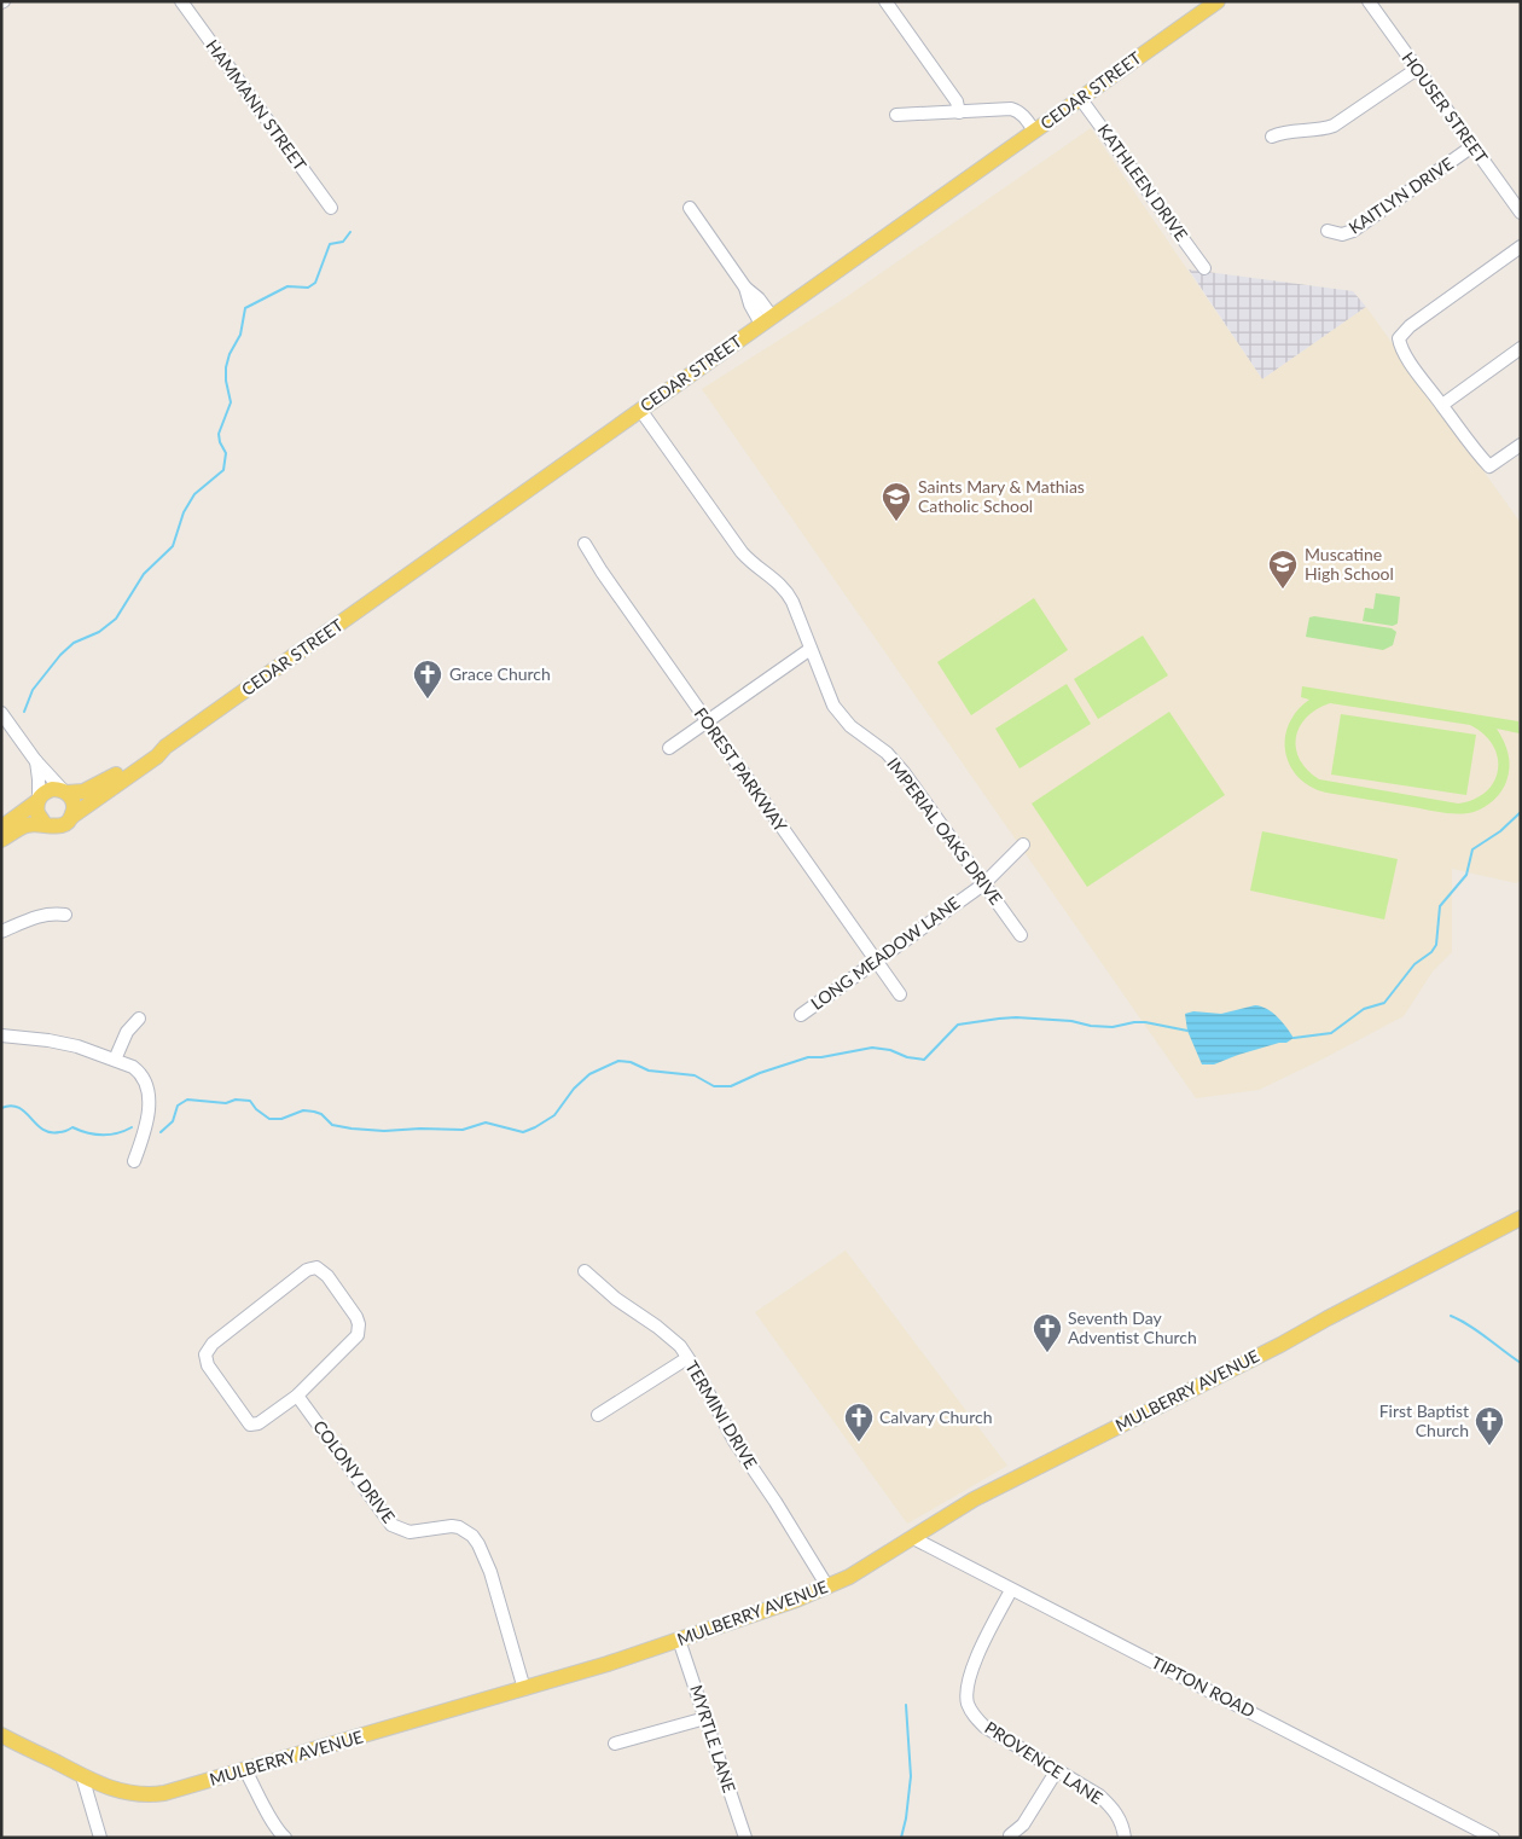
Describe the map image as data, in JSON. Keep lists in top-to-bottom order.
{
  "streets": {
    "main road": ["CEDAR STREET", "MULBERRY AVENUE"],
    "street": [
      "HAMMANN STREET",
      "HOUSER STREET",
      "KATHLEEN DRIVE",
      "KAITLYN DRIVE",
      "FOREST PARKWAY",
      "IMPERIAL OAKS DRIVE",
      "LONG MEADOW LANE",
      "TERMINI DRIVE",
      "COLONY DRIVE",
      "TIPTON ROAD",
      "MYRTLE LANE",
      "PROVENCE LANE"
    ]
  },
  "crossings": [
    ["CEDAR STREET", "KATHLEEN DRIVE"],
    ["CEDAR STREET", "IMPERIAL OAKS DRIVE"],
    ["HOUSER STREET", "KAITLYN DRIVE"],
    ["FOREST PARKWAY", "LONG MEADOW LANE"],
    ["IMPERIAL OAKS DRIVE", "LONG MEADOW LANE"],
    ["MULBERRY AVENUE", "TERMINI DRIVE"],
    ["MULBERRY AVENUE", "COLONY DRIVE"],
    ["MULBERRY AVENUE", "TIPTON ROAD"],
    ["MULBERRY AVENUE", "MYRTLE LANE"],
    ["TIPTON ROAD", "PROVENCE LANE"]
  ],
  "places": {
    "school or university": ["Saints Mary & Mathias Catholic School", "Muscatine High School"],
    "church": [
      "Grace Church",
      "Seventh Day Adventist Church",
      "Calvary Church",
      "First Baptist Church"
    ]
  }
}
